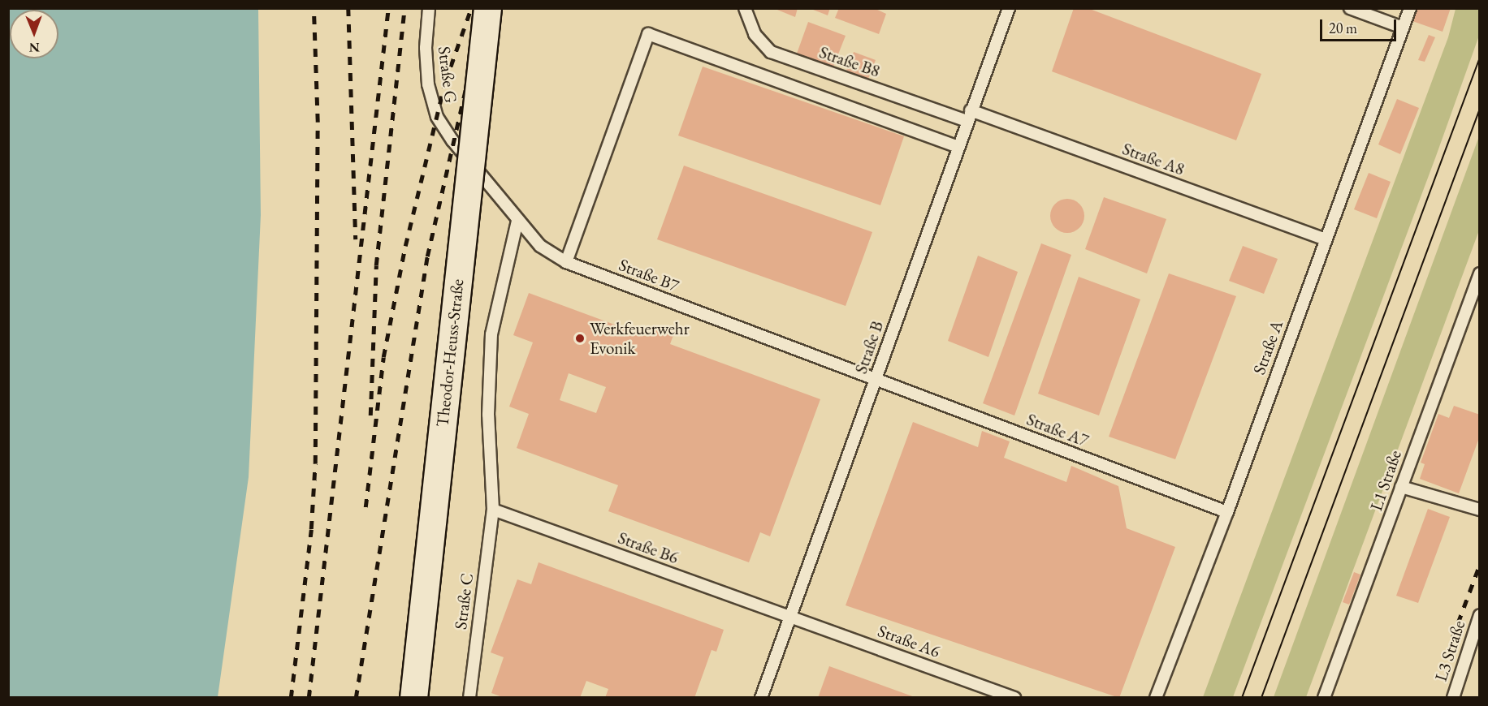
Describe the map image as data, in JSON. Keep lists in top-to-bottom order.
{
  "streets": {
    "main road": ["Theodor-Heuss-Straße"],
    "lane": [
      "Straße B8",
      "Straße G",
      "Straße A8",
      "Straße B7",
      "Straße B",
      "Straße A",
      "Straße A7",
      "L1 Straße",
      "Straße B6",
      "Straße C",
      "Straße A6",
      "L3 Straße"
    ]
  },
  "crossings": [
    ["Straße B8", "Straße A8"],
    ["Straße B8", "Straße B"],
    ["Straße G", "Straße B7"],
    ["Straße A8", "Straße B"],
    ["Straße A8", "Straße A"],
    ["Straße B7", "Straße B"],
    ["Straße B7", "Straße A7"],
    ["Straße B7", "Straße C"],
    ["Straße B", "Straße A7"],
    ["Straße B", "Straße B6"],
    ["Straße B", "Straße A6"],
    ["Straße A", "Straße A7"],
    ["Straße B6", "Straße C"],
    ["Straße B6", "Straße A6"]
  ],
  "places": ["Werkfeuerwehr Evonik"],
  "scale_bar": "20 m",
  "north": "bottom"
}
